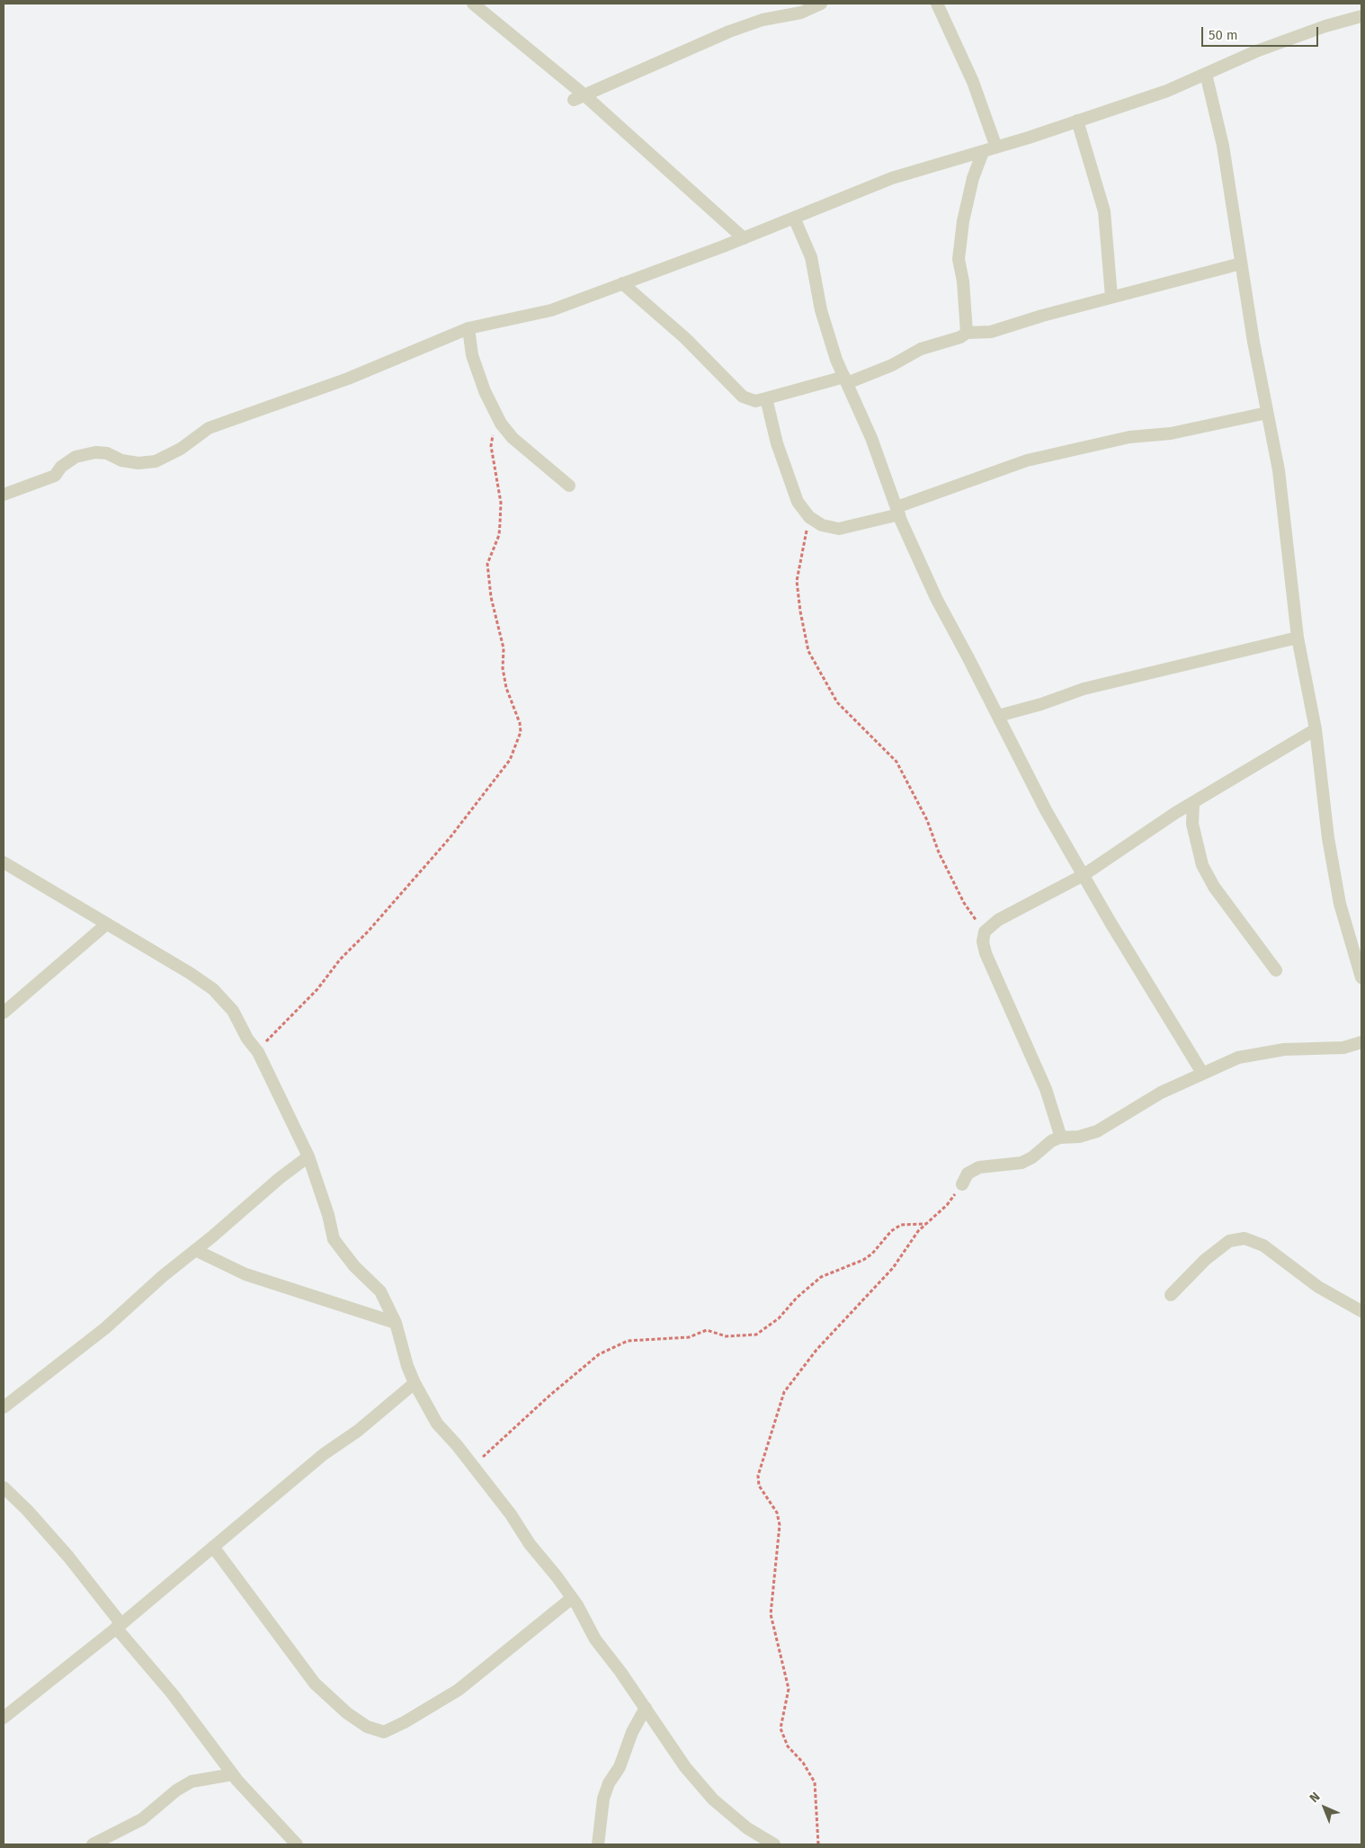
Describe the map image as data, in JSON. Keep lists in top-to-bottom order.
{
  "scale_bar": "50 m",
  "north": "top left"
}
